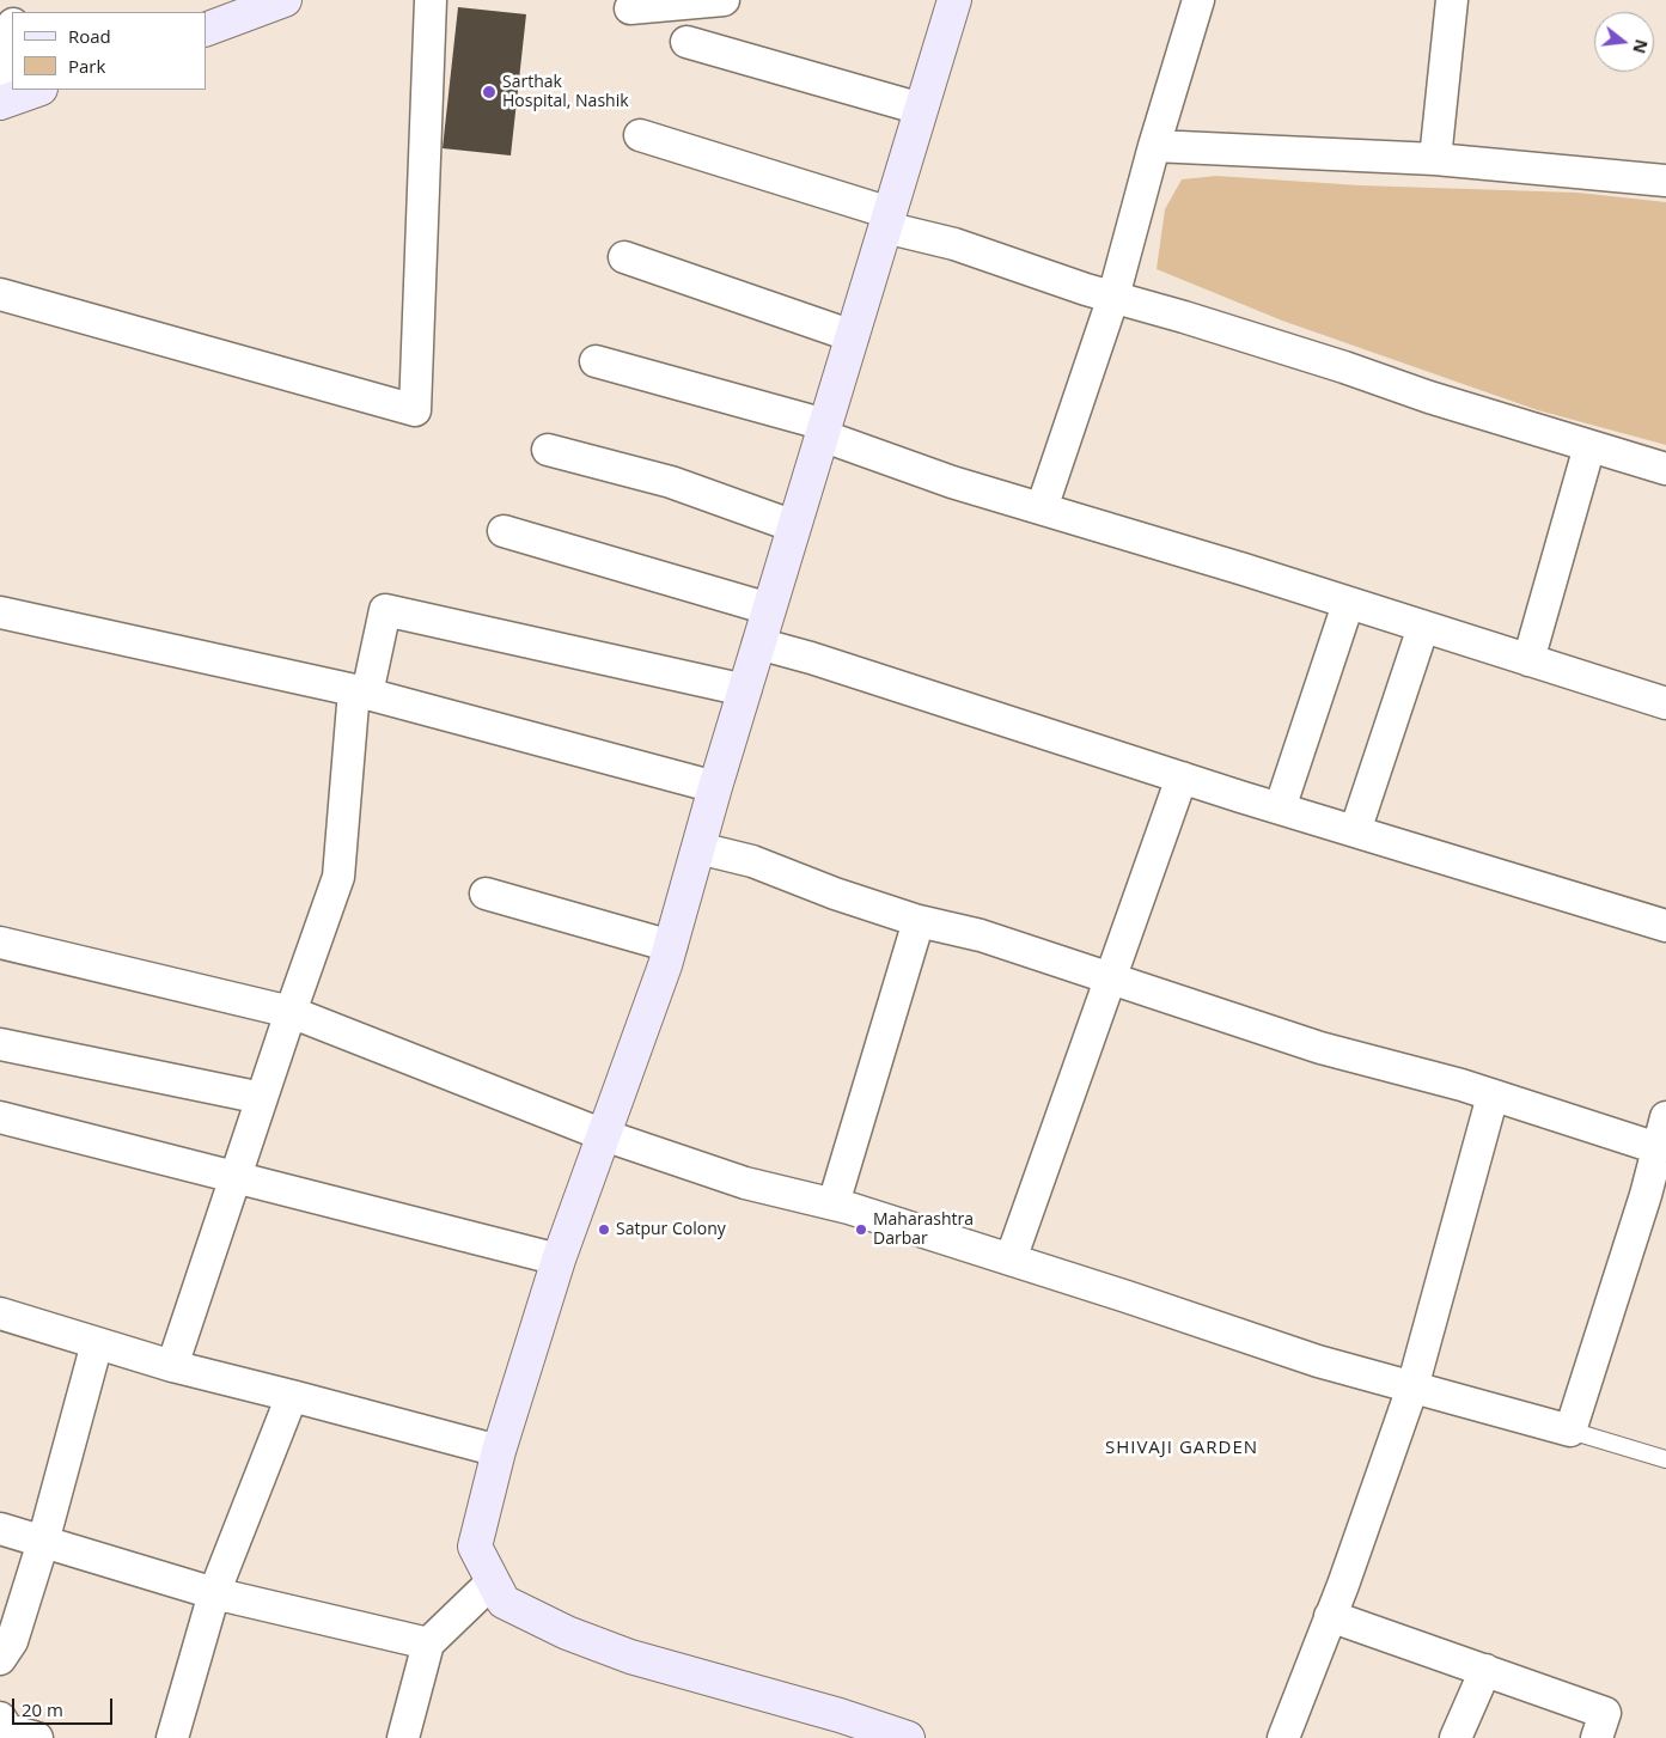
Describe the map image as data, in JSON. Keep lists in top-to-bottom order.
{
  "districts": ["SHIVAJI GARDEN"],
  "places": ["Sarthak Hospital, Nashik", "Satpur Colony", "Maharashtra Darbar"],
  "legend": ["Road", "Park"],
  "scale_bar": "20 m",
  "north": "right"
}
